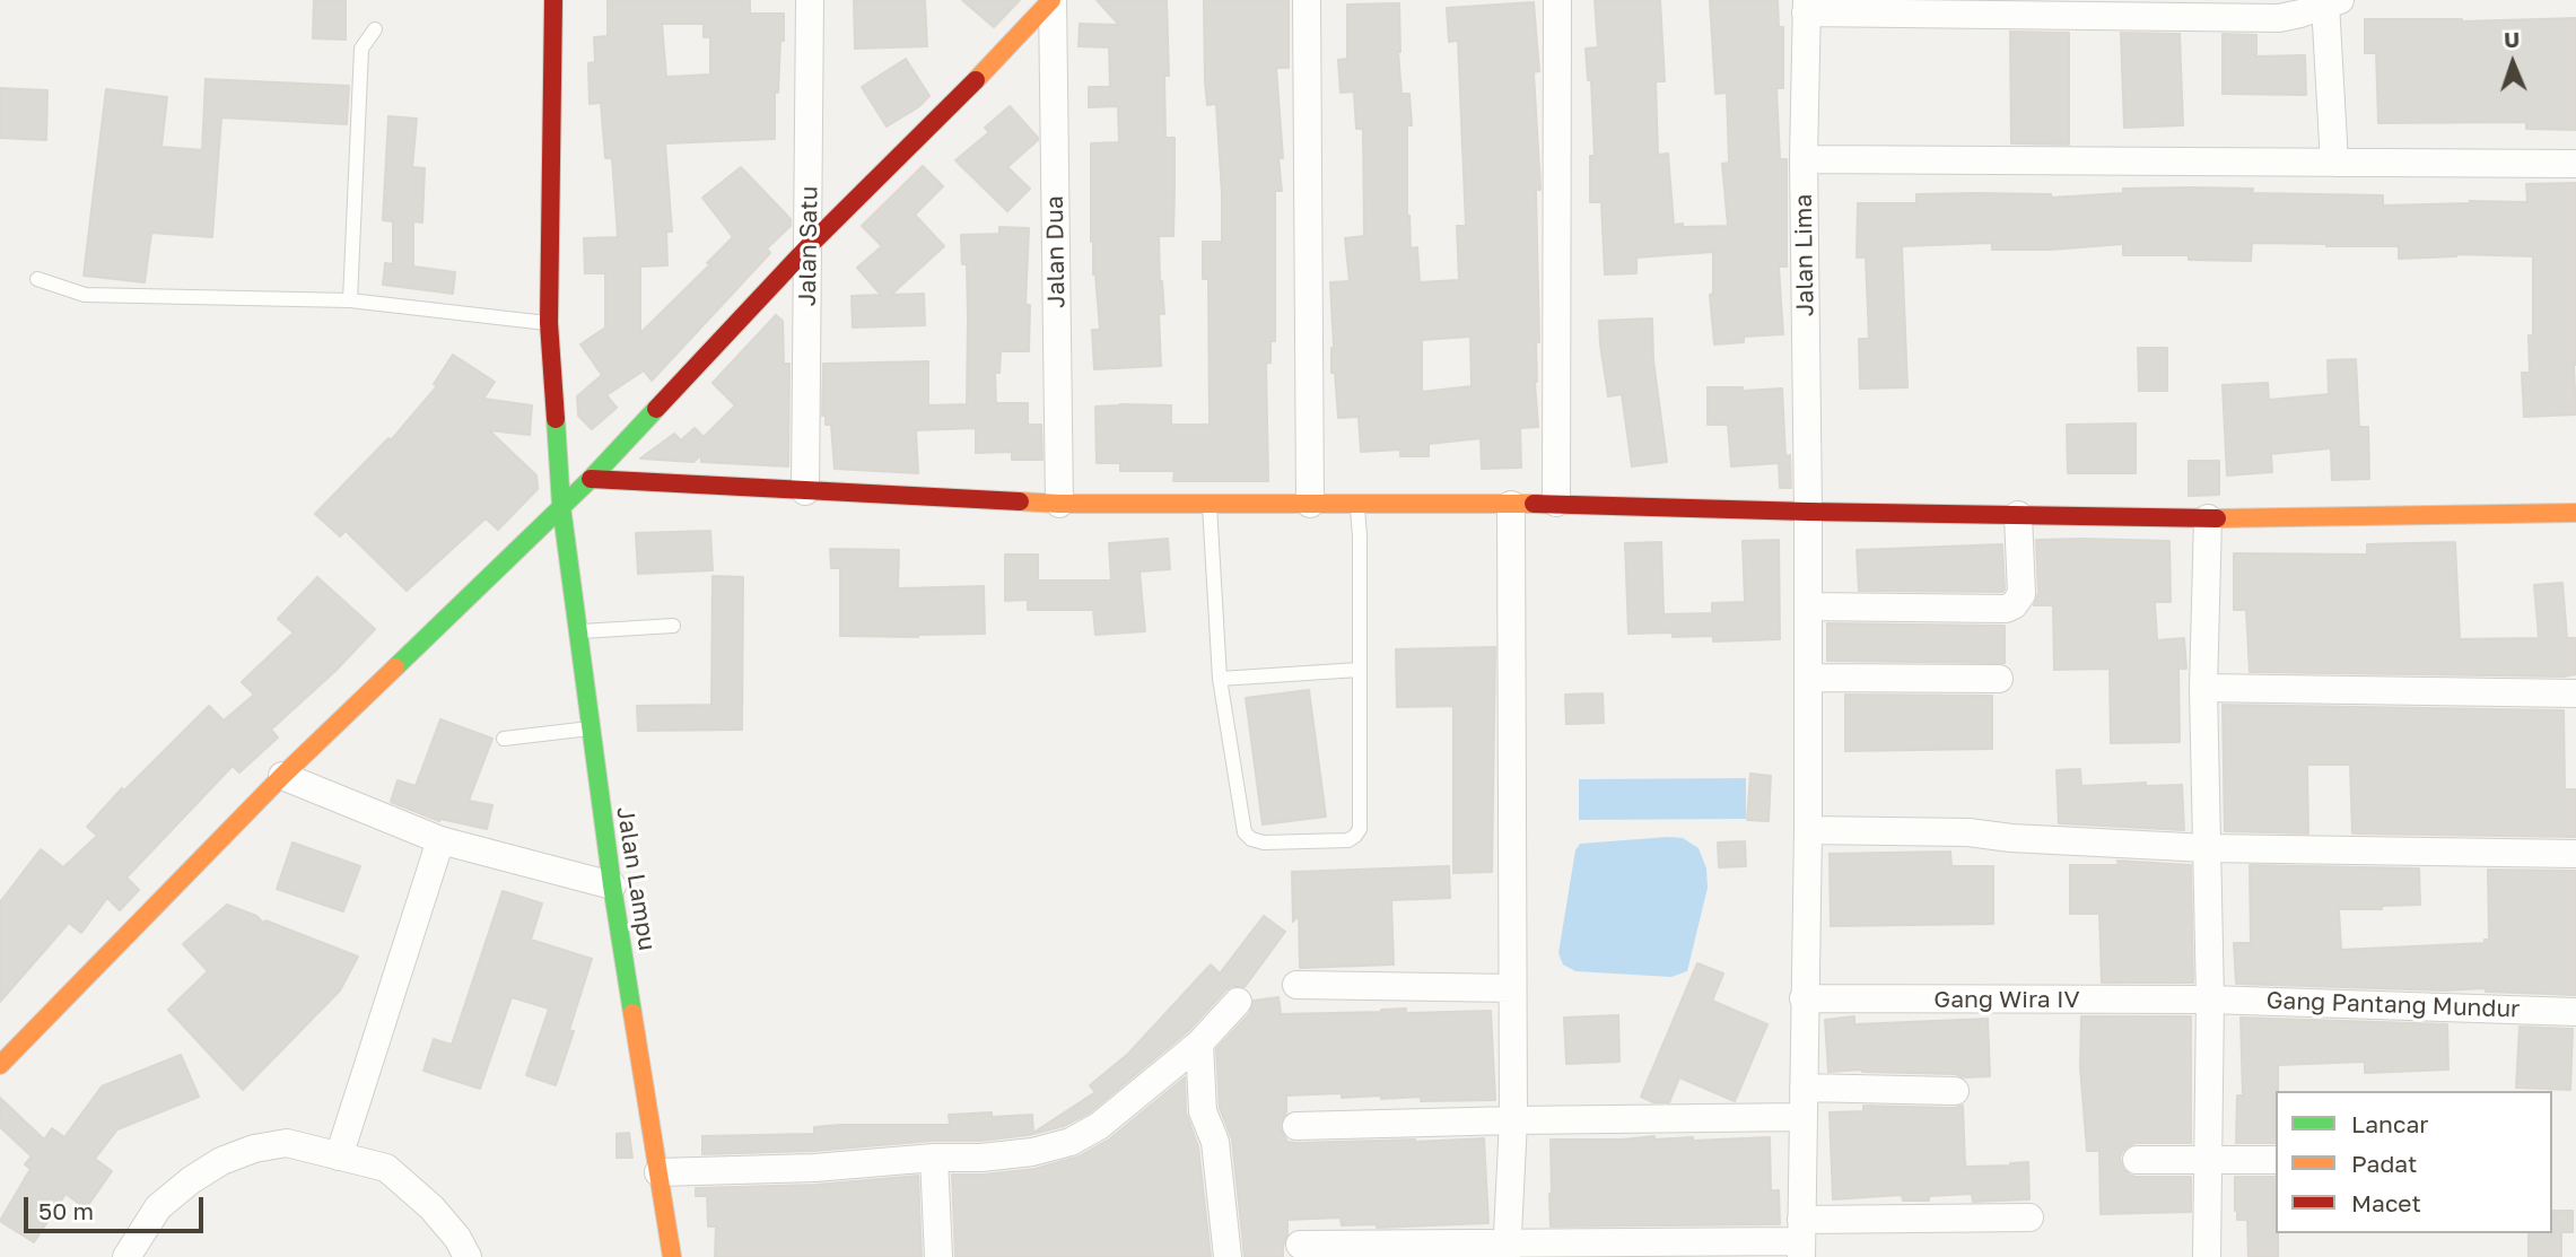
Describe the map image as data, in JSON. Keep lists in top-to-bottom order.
{
  "streets": {
    "street": [
      "Jalan Satu",
      "Jalan Dua",
      "Jalan Lima",
      "Jalan Lampu",
      "Gang Wira IV",
      "Gang Pantang Mundur"
    ]
  },
  "crossings": [
    ["Jalan Lima", "Gang Wira IV"],
    ["Gang Wira IV", "Gang Pantang Mundur"]
  ],
  "legend": ["Lancar", "Padat", "Macet"],
  "scale_bar": "50 m",
  "north": "top"
}
